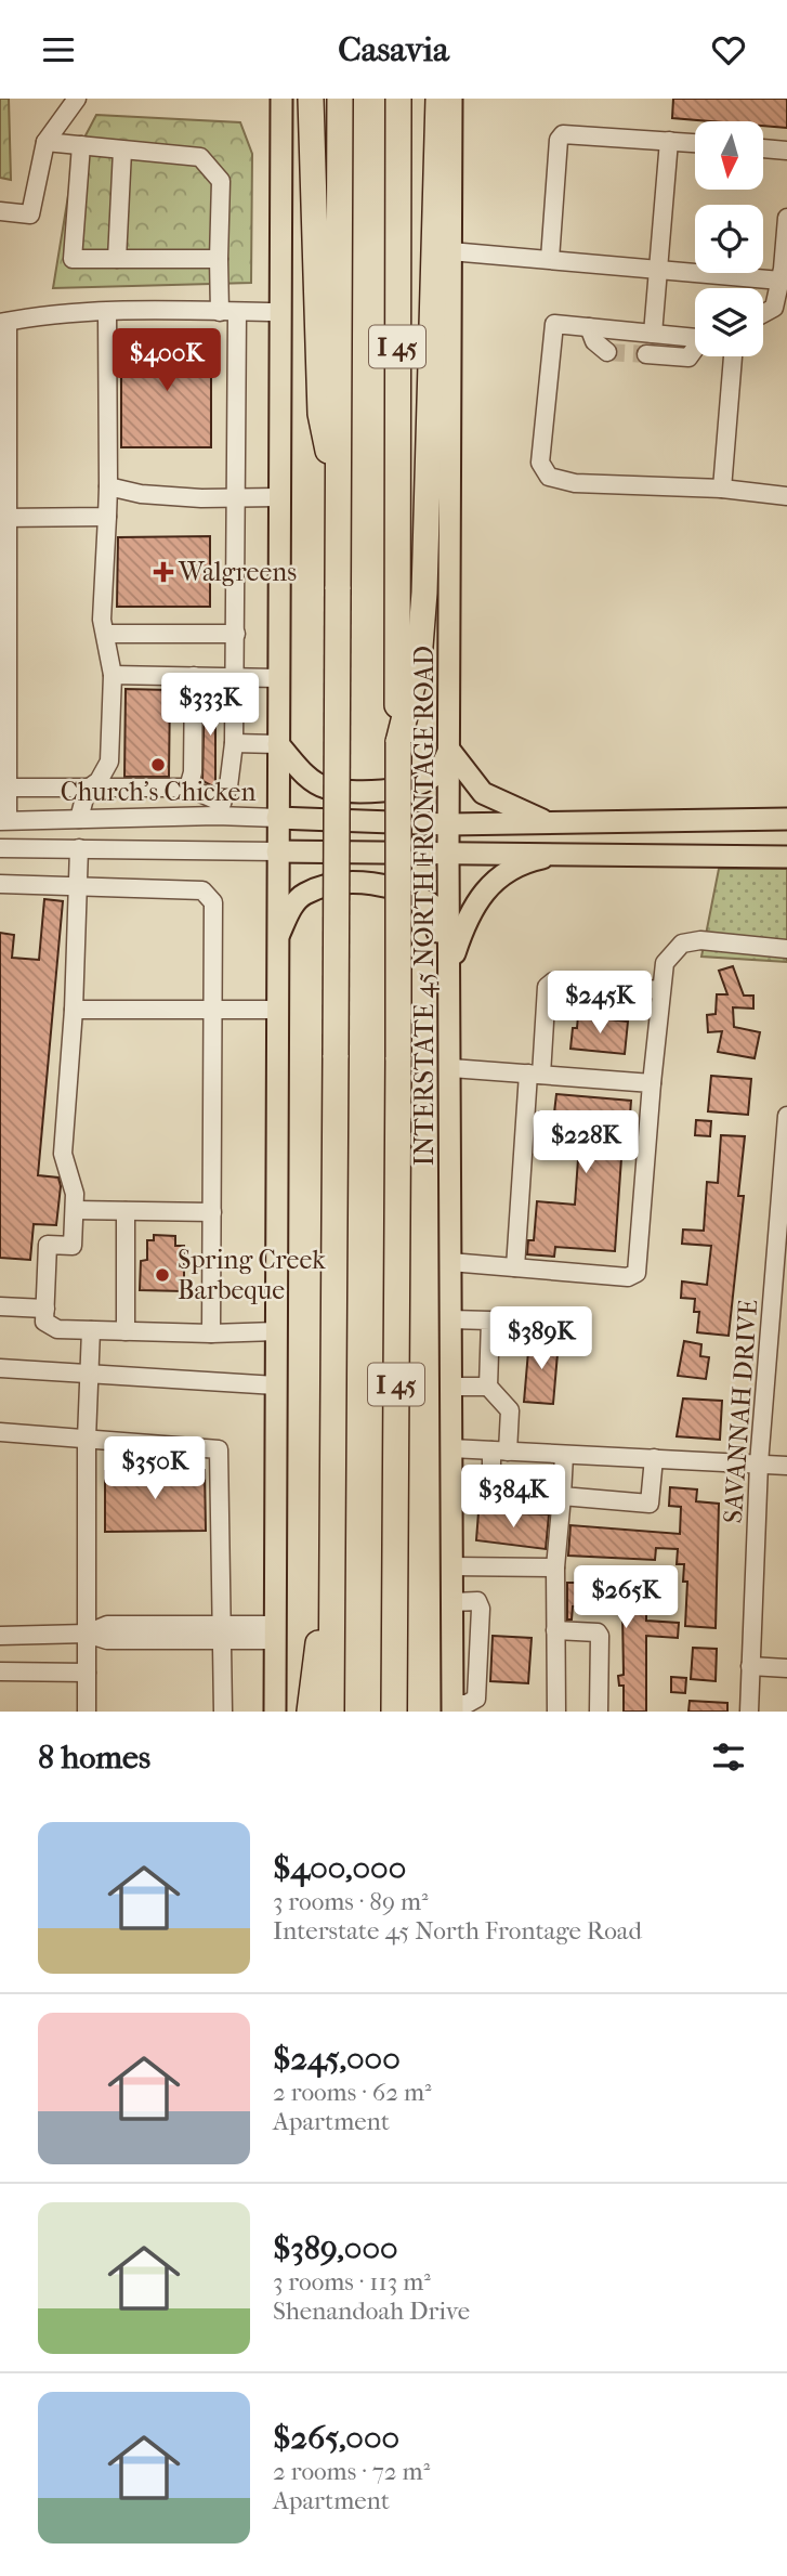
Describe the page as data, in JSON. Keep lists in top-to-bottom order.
{
  "streets": {
    "highway": ["I 45"],
    "main road": ["INTERSTATE 45 NORTH FRONTAGE ROAD"],
    "street": ["SAVANNAH DRIVE"]
  },
  "places": {
    "health": ["Walgreens"],
    "other": ["Church's Chicken", "Spring Creek Barbeque"]
  },
  "north": "bottom",
  "page": {
    "header": "Casavia",
    "price": [
      "$400K",
      "$333K",
      "$245K",
      "$228K",
      "$389K",
      "$350K",
      "$384K",
      "$265K"
    ],
    "heading": "8 homes",
    "list": [
      {
        "name": "$400,000",
        "note": "3 rooms · 89 m² · Interstate 45 North Frontage Road"
      },
      {
        "name": "$245,000",
        "note": "2 rooms · 62 m² · Apartment"
      },
      {
        "name": "$389,000",
        "note": "3 rooms · 113 m² · Shenandoah Drive"
      },
      {
        "name": "$265,000",
        "note": "2 rooms · 72 m² · Apartment"
      }
    ]
  }
}
